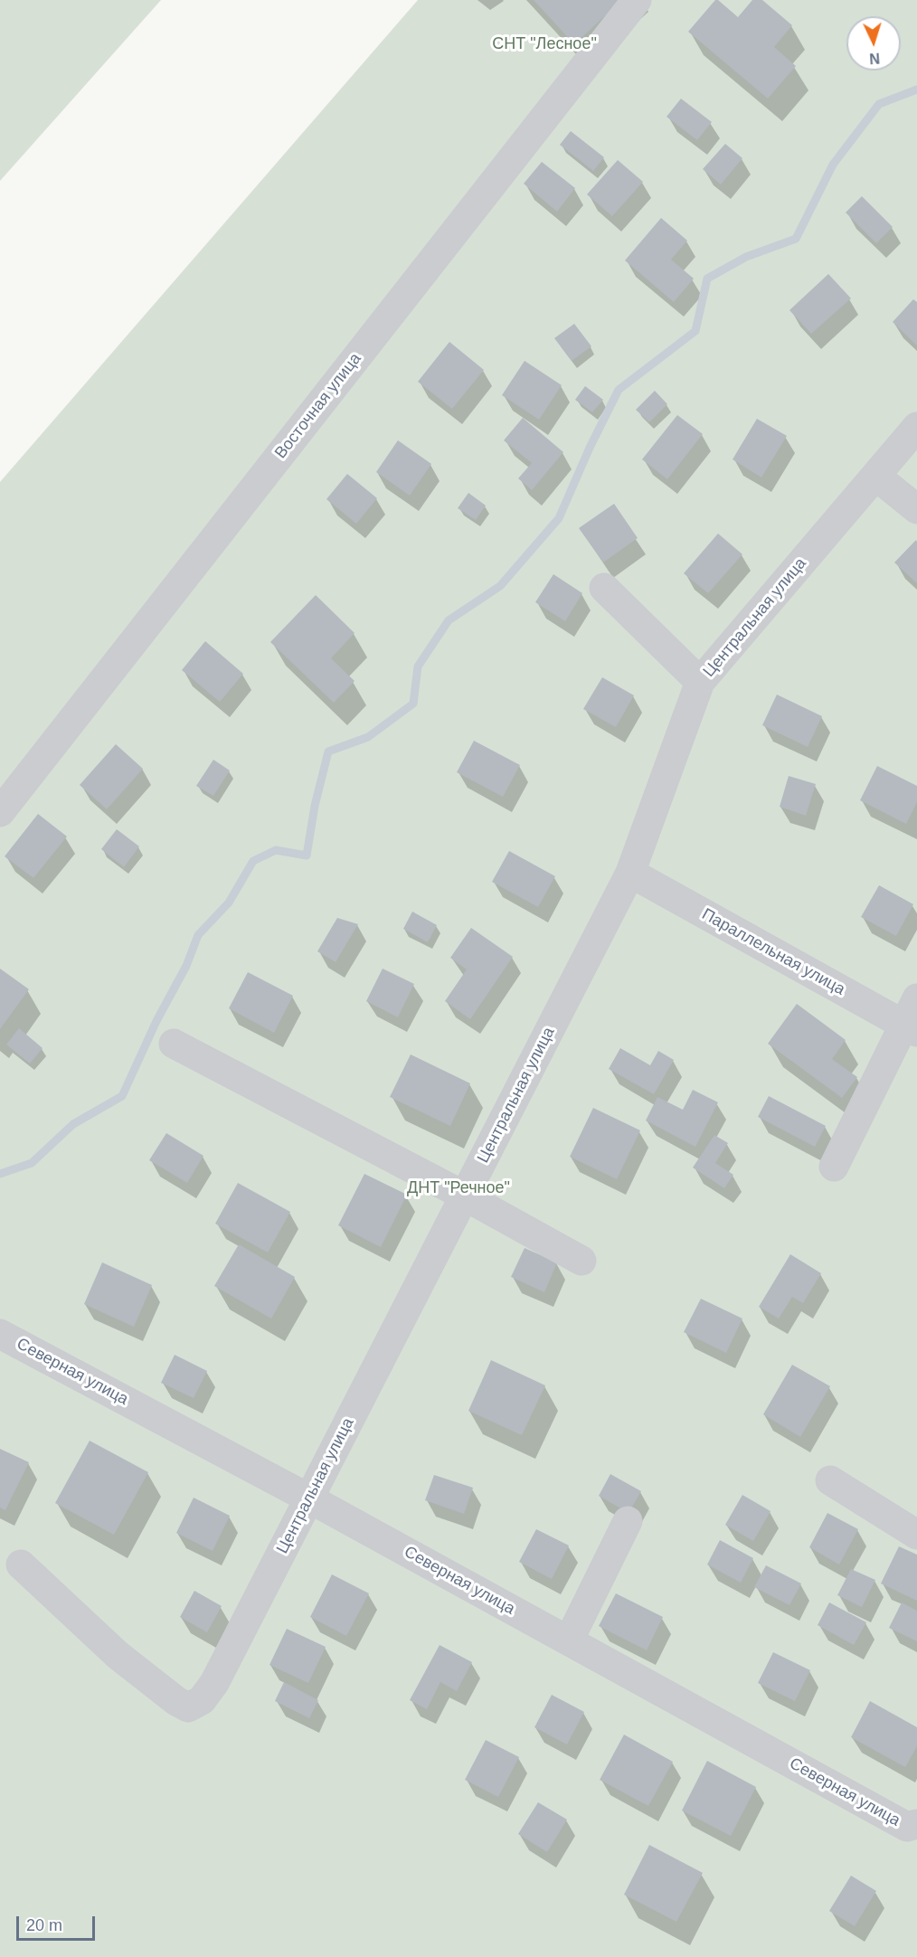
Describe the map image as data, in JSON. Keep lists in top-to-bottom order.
{
  "streets": {
    "street": [
      "Восточная улица",
      "Центральная улица",
      "Параллельная улица",
      "Северная улица"
    ]
  },
  "crossings": [
    ["Центральная улица", "Параллельная улица"],
    ["Центральная улица", "Северная улица"]
  ],
  "parks": ["СНТ \"Лесное\"", "ДНТ \"Речное\""],
  "scale_bar": "20 m",
  "north": "bottom"
}
